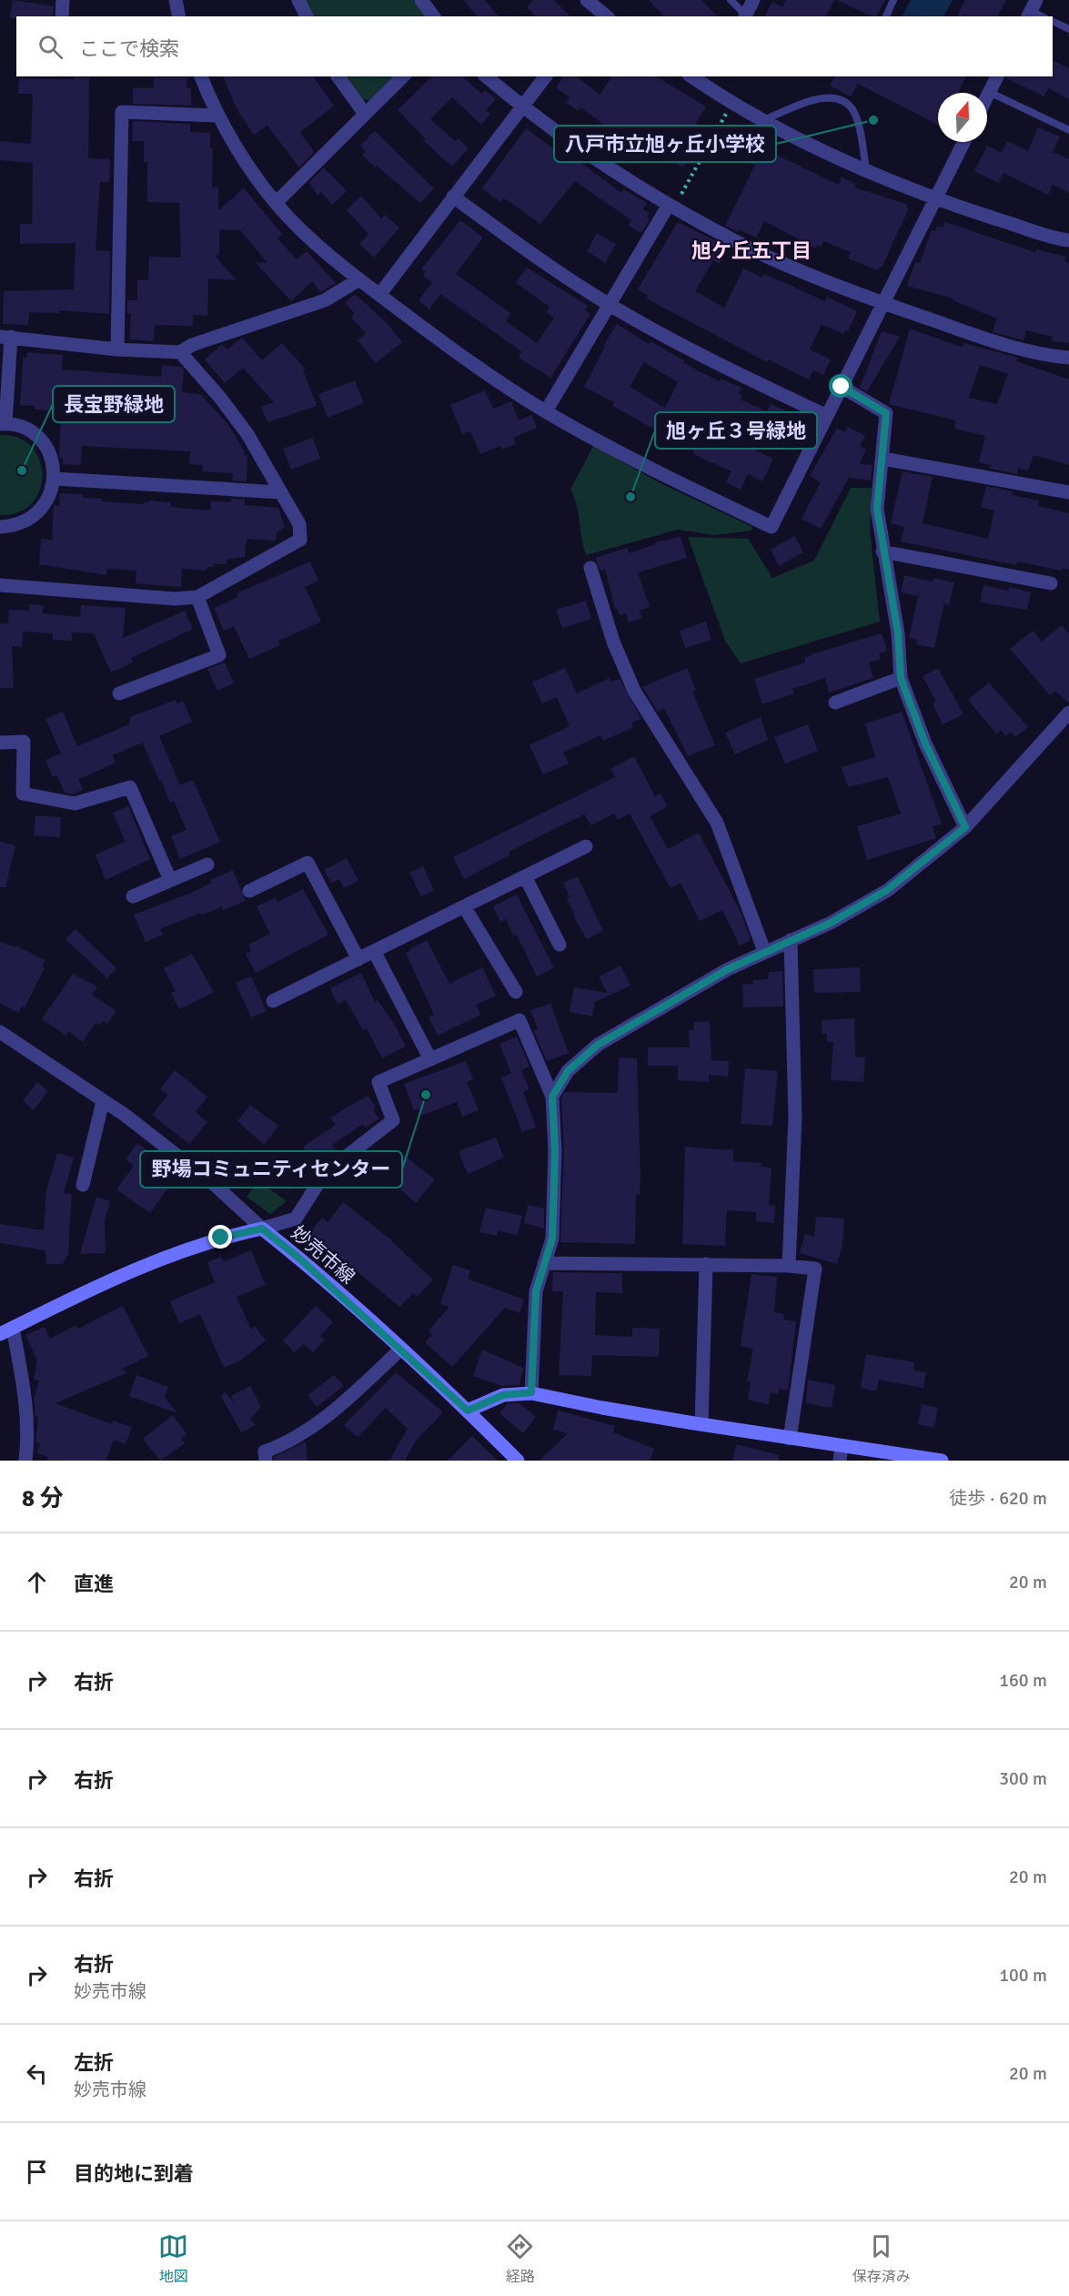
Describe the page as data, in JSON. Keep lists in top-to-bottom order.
{
  "streets": {
    "main road": ["妙売市線"]
  },
  "districts": ["旭ケ丘五丁目"],
  "places": [
    "八戸市立旭ヶ丘小学校",
    "長宝野緑地",
    "旭ヶ丘３号緑地",
    "野場コミュニティセンター"
  ],
  "north": "top",
  "page": {
    "search": "ここで検索",
    "heading": ["8 分", "徒歩 · 620 m"],
    "list": [
      ["直進", "20 m"],
      ["右折", "160 m"],
      ["右折", "300 m"],
      ["右折", "20 m"],
      ["右折", "妙売市線", "100 m"],
      ["左折", "妙売市線", "20 m"],
      "目的地に到着"
    ],
    "nav": ["地図", "経路", "保存済み"]
  }
}
